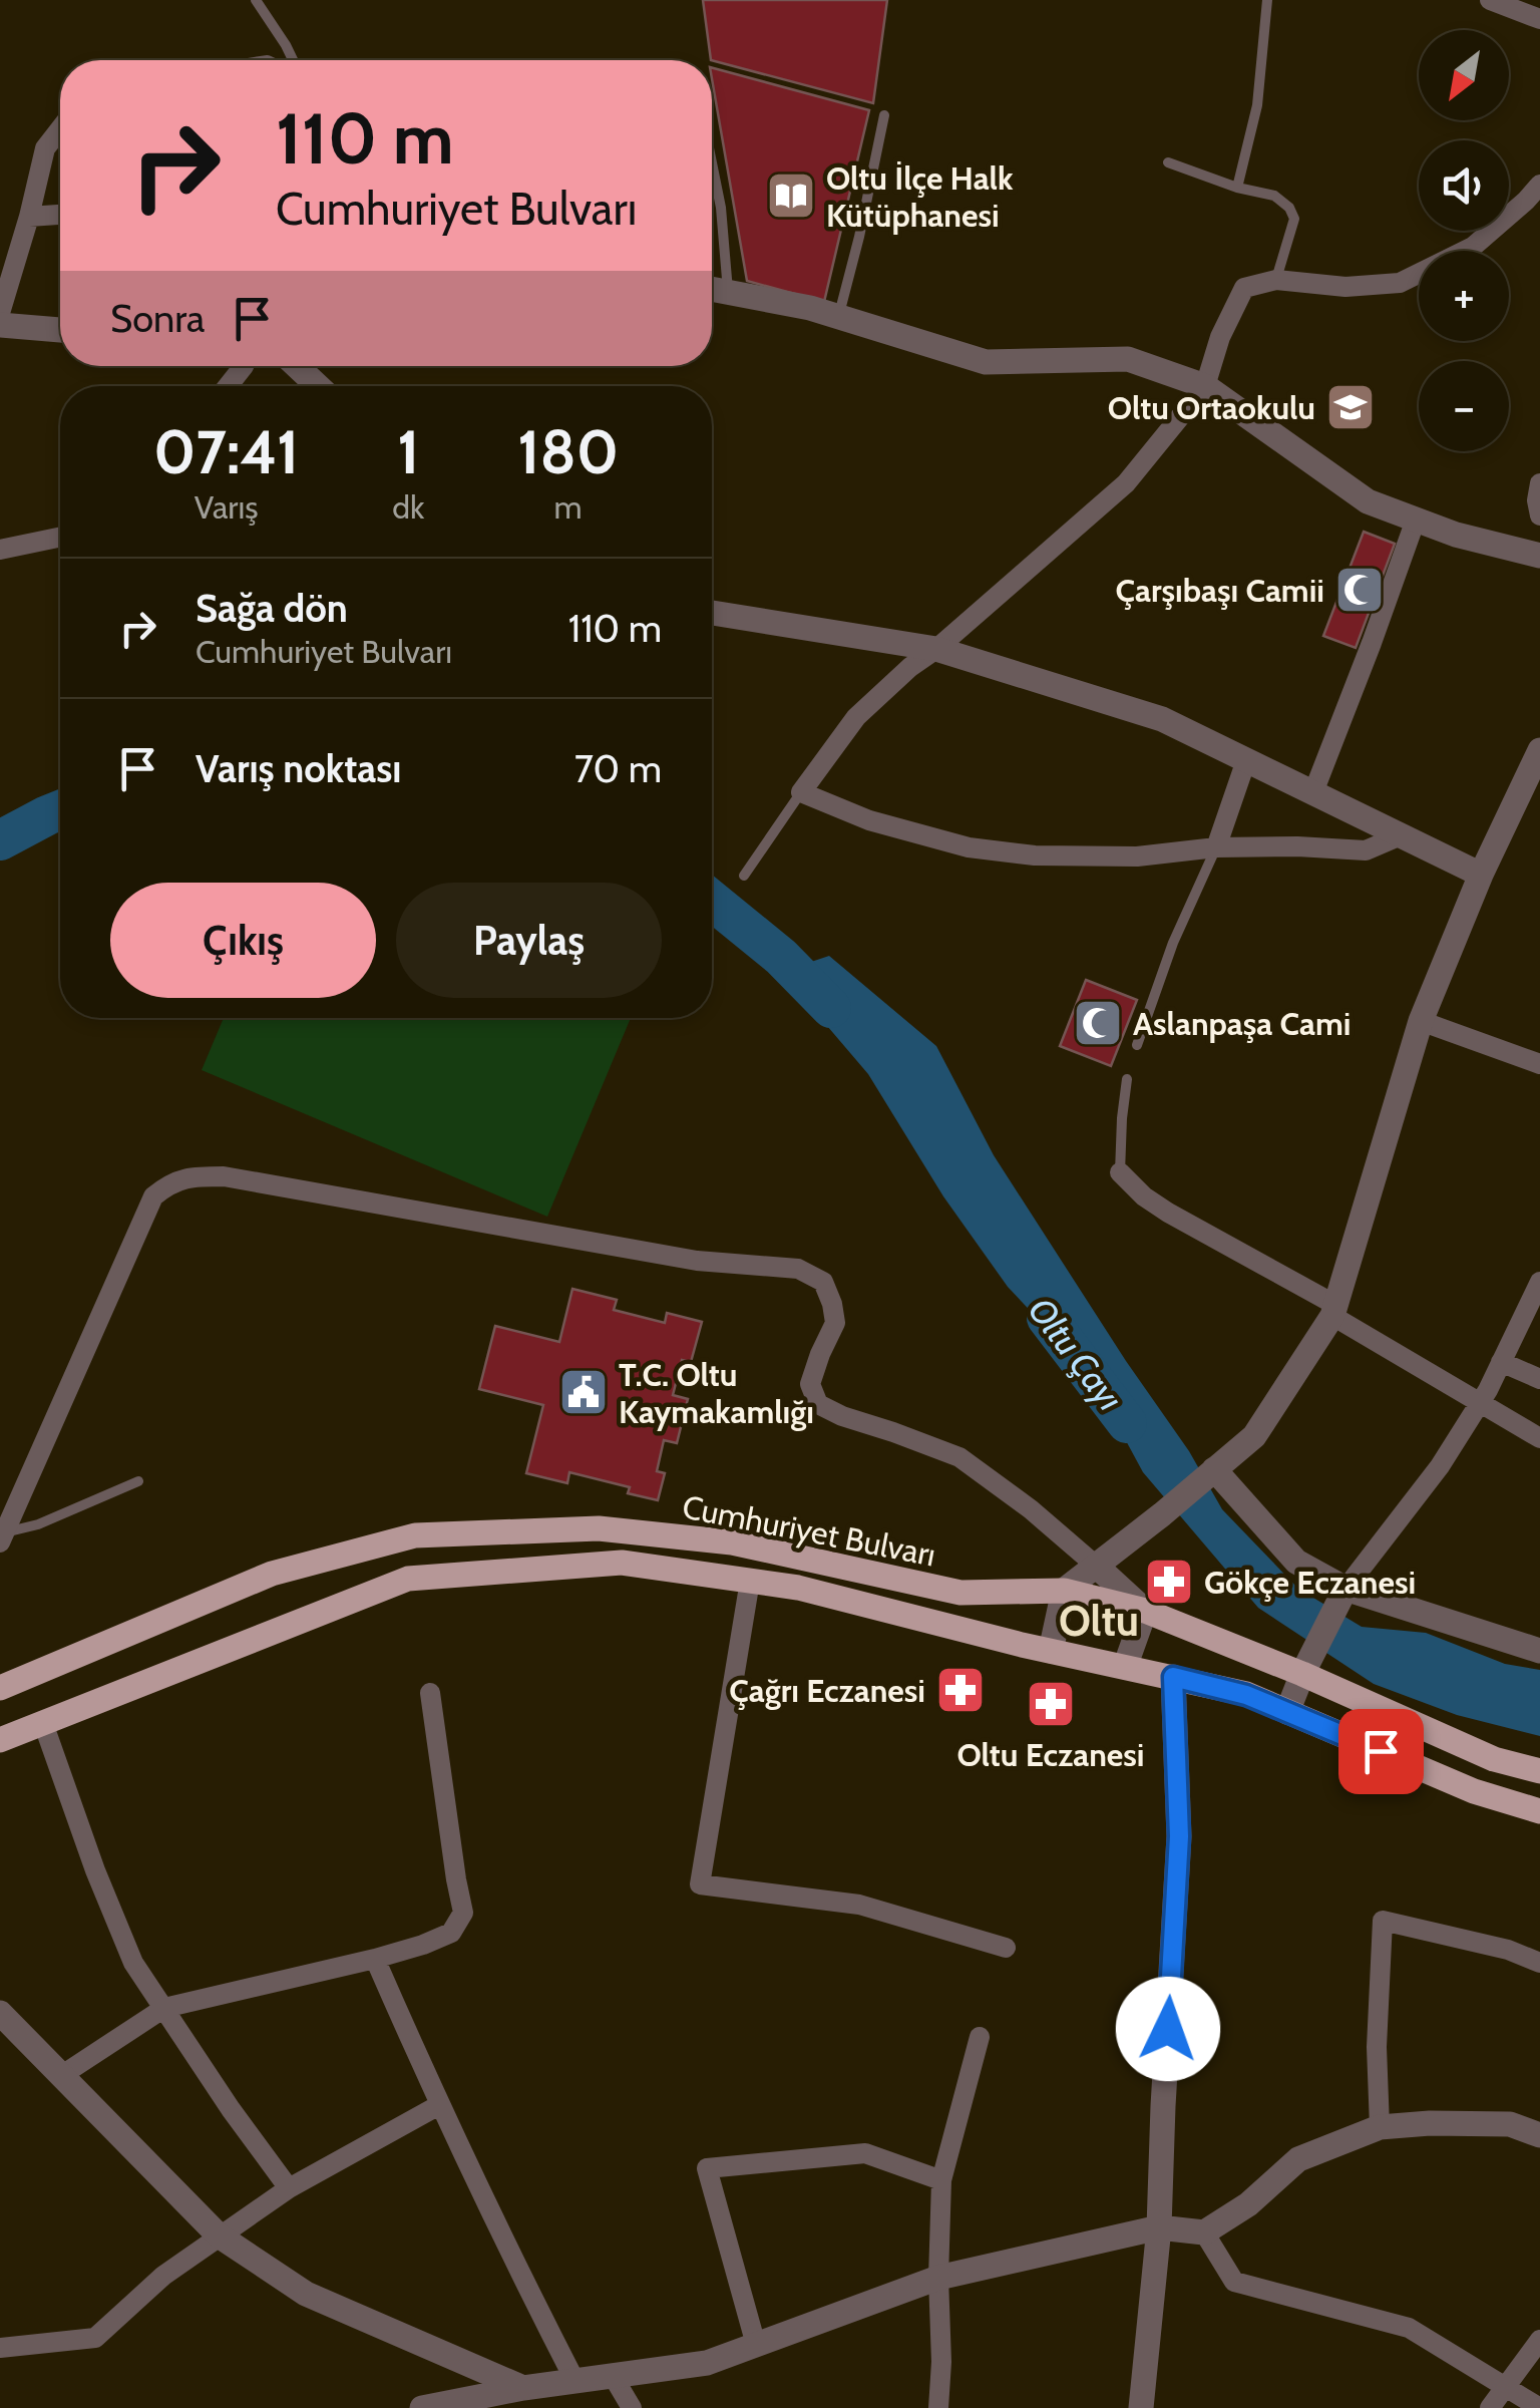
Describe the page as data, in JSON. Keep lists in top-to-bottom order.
{
  "streets": {
    "main road": ["Cumhuriyet Bulvarı"]
  },
  "districts": ["Oltu"],
  "water": ["Oltu Çayı"],
  "places": {
    "library": ["Oltu İlçe Halk Kütüphanesi"],
    "school or university": ["Oltu Ortaokulu"],
    "mosque": ["Çarşıbaşı Camii", "Aslanpaşa Cami"],
    "public building": ["T.C. Oltu Kaymakamlığı"],
    "pharmacy": ["Gökçe Eczanesi", "Çağrı Eczanesi", "Oltu Eczanesi"]
  },
  "north": "bottom left",
  "page": {
    "map_buttons": ["+", "−"],
    "turn": ["110 m", "Cumhuriyet Bulvarı"],
    "then": "Sonra",
    "eta": [
      "07:41",
      "Varış",
      "1",
      "dk",
      "180",
      "m"
    ],
    "list": [
      {
        "name": "Sağa dön",
        "note": "Cumhuriyet Bulvarı",
        "value": "110 m"
      },
      {
        "name": "Varış noktası",
        "value": "70 m"
      }
    ],
    "buttons": ["Çıkış", "Paylaş"]
  }
}
